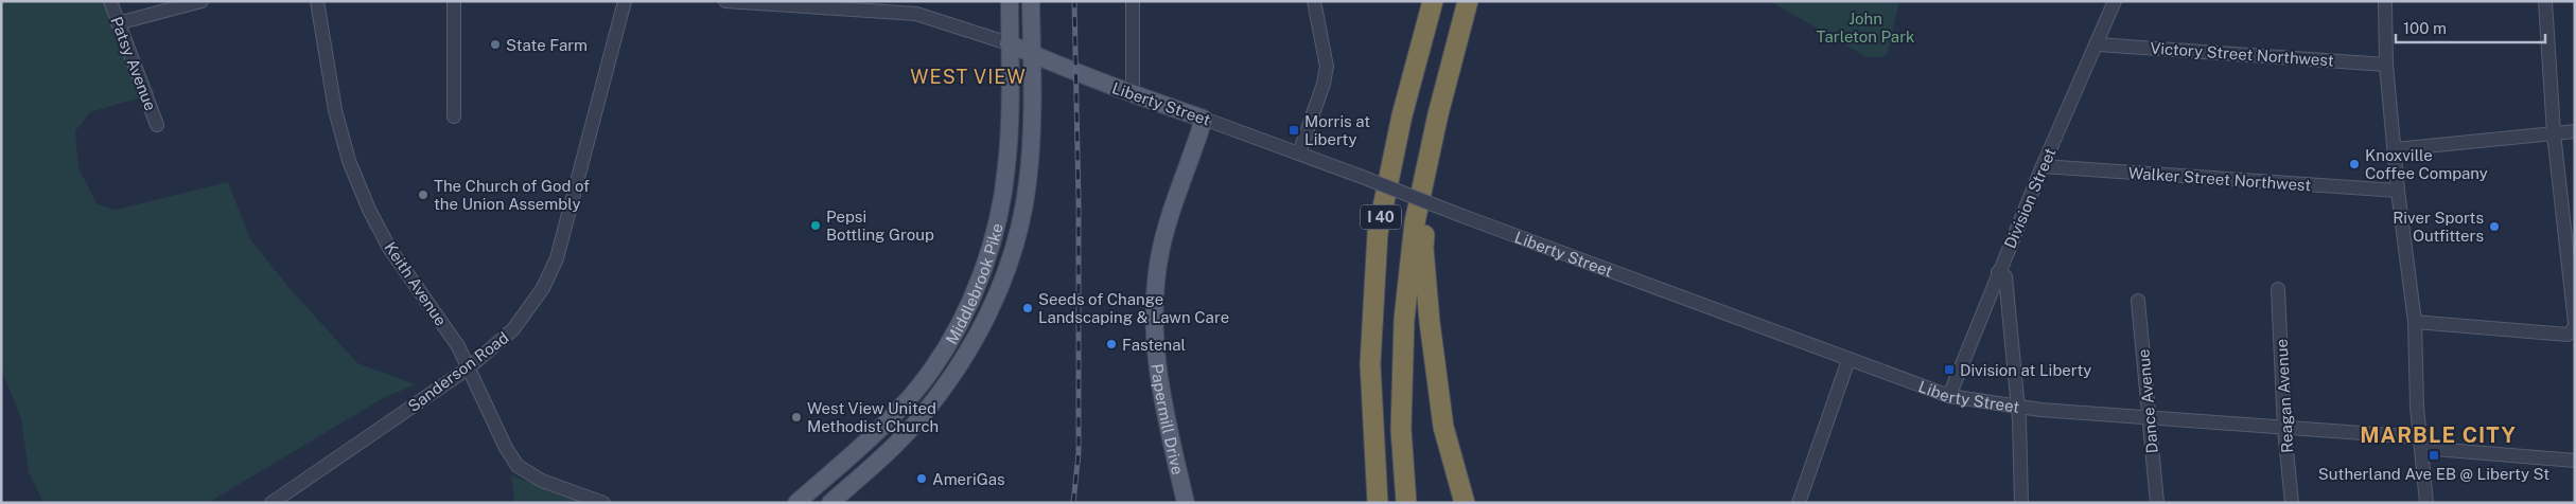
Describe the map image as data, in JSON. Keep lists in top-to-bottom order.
{
  "streets": {
    "highway": ["I 40"],
    "main road": ["Liberty Street", "Middlebrook Pike", "Papermill Drive"],
    "street": [
      "Victory Street Northwest",
      "Patsy Avenue",
      "Walker Street Northwest",
      "Division Street",
      "Keith Avenue",
      "Sanderson Road",
      "Reagan Avenue",
      "Dance Avenue"
    ]
  },
  "crossings": [
    ["Victory Street Northwest", "Division Street"],
    ["Liberty Street", "Division Street"],
    ["Liberty Street", "Middlebrook Pike"],
    ["Liberty Street", "Reagan Avenue"],
    ["Liberty Street", "Dance Avenue"],
    ["Liberty Street", "Papermill Drive"],
    ["Walker Street Northwest", "Division Street"],
    ["Keith Avenue", "Sanderson Road"]
  ],
  "districts": ["WEST VIEW", "MARBLE CITY"],
  "parks": ["John Tarleton Park"],
  "places": {
    "other": [
      "State Farm",
      "Knoxville Coffee Company",
      "The Church of God of the Union Assembly",
      "Pepsi Bottling Group",
      "River Sports Outfitters",
      "Seeds of Change Landscaping & Lawn Care",
      "Fastenal",
      "West View United Methodist Church",
      "AmeriGas"
    ],
    "transit": ["Morris at Liberty", "Division at Liberty", "Sutherland Ave EB @ Liberty St"]
  },
  "scale_bar": "100 m"
}
